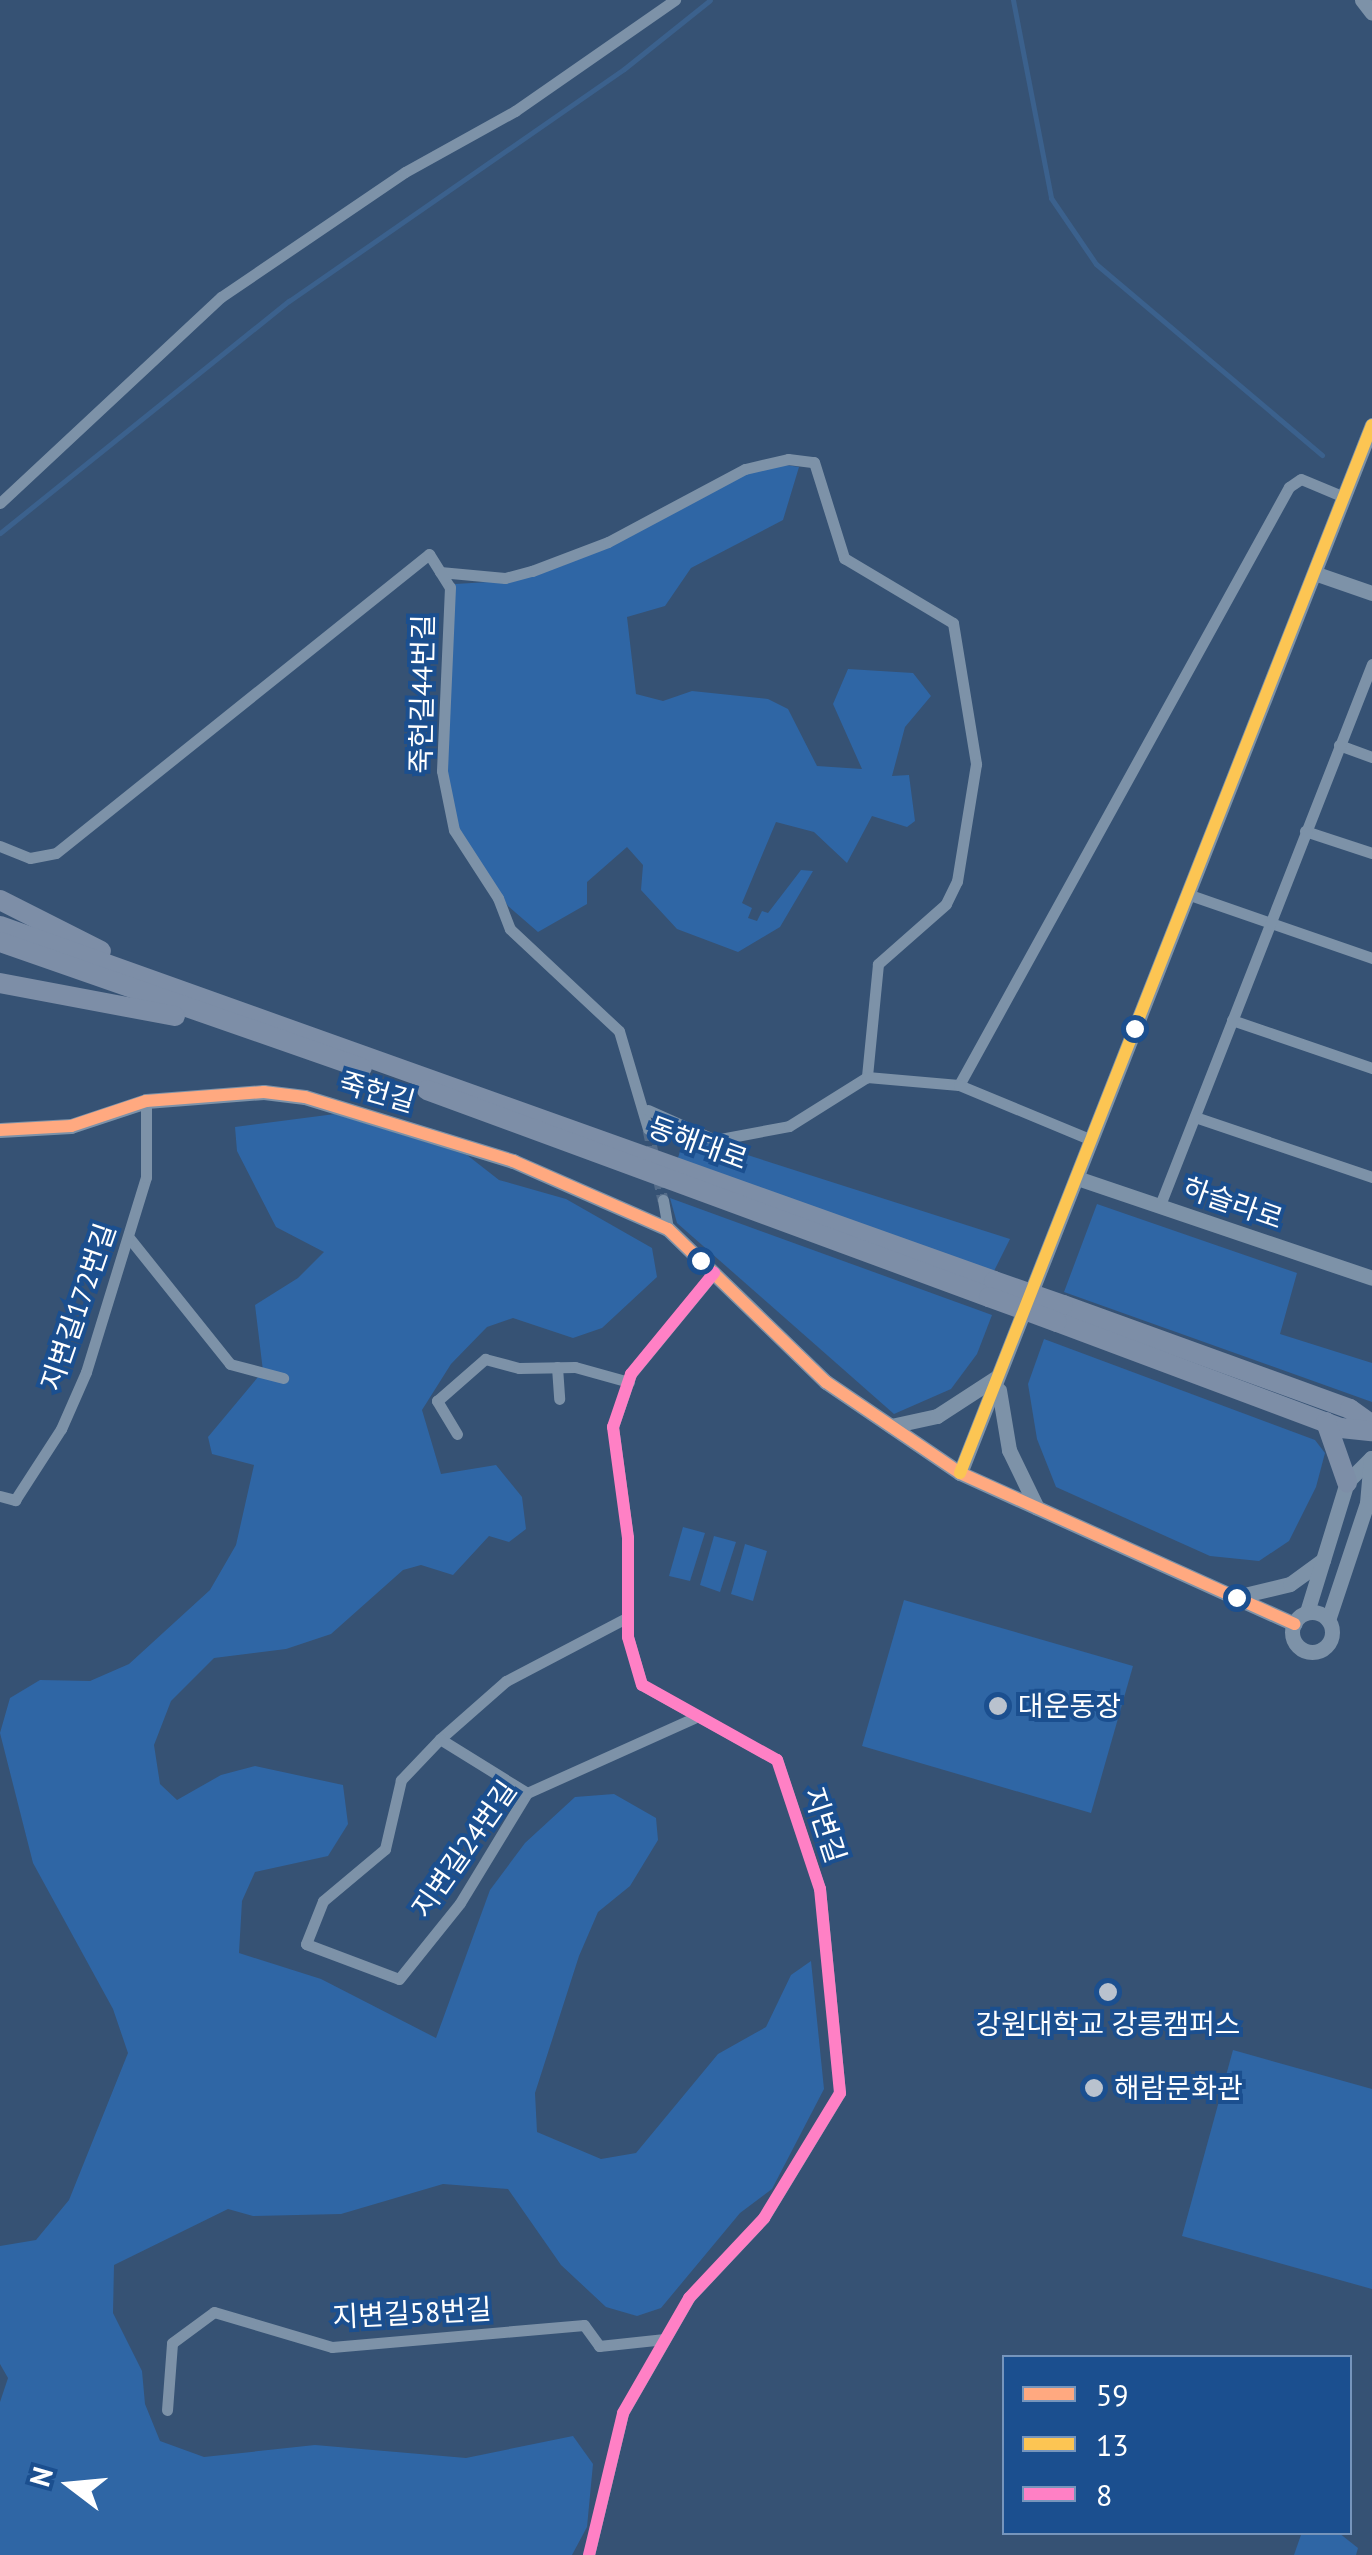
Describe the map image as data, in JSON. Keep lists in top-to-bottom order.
{
  "streets": {
    "main road": ["동해대로"],
    "street": [
      "죽헌길44번길",
      "죽헌길",
      "하슬라로",
      "지변길172번길",
      "지변길",
      "지변길24번길",
      "지변길58번길"
    ]
  },
  "crossings": [
    ["죽헌길", "지변길172번길"],
    ["지변길", "지변길24번길"],
    ["지변길", "지변길58번길"]
  ],
  "places": ["대운동장", "강원대학교 강릉캠퍼스", "해람문화관"],
  "lines": ["transit line 13", "transit line 59", "transit line 8"],
  "legend": ["59", "13", "8"],
  "north": "left"
}
